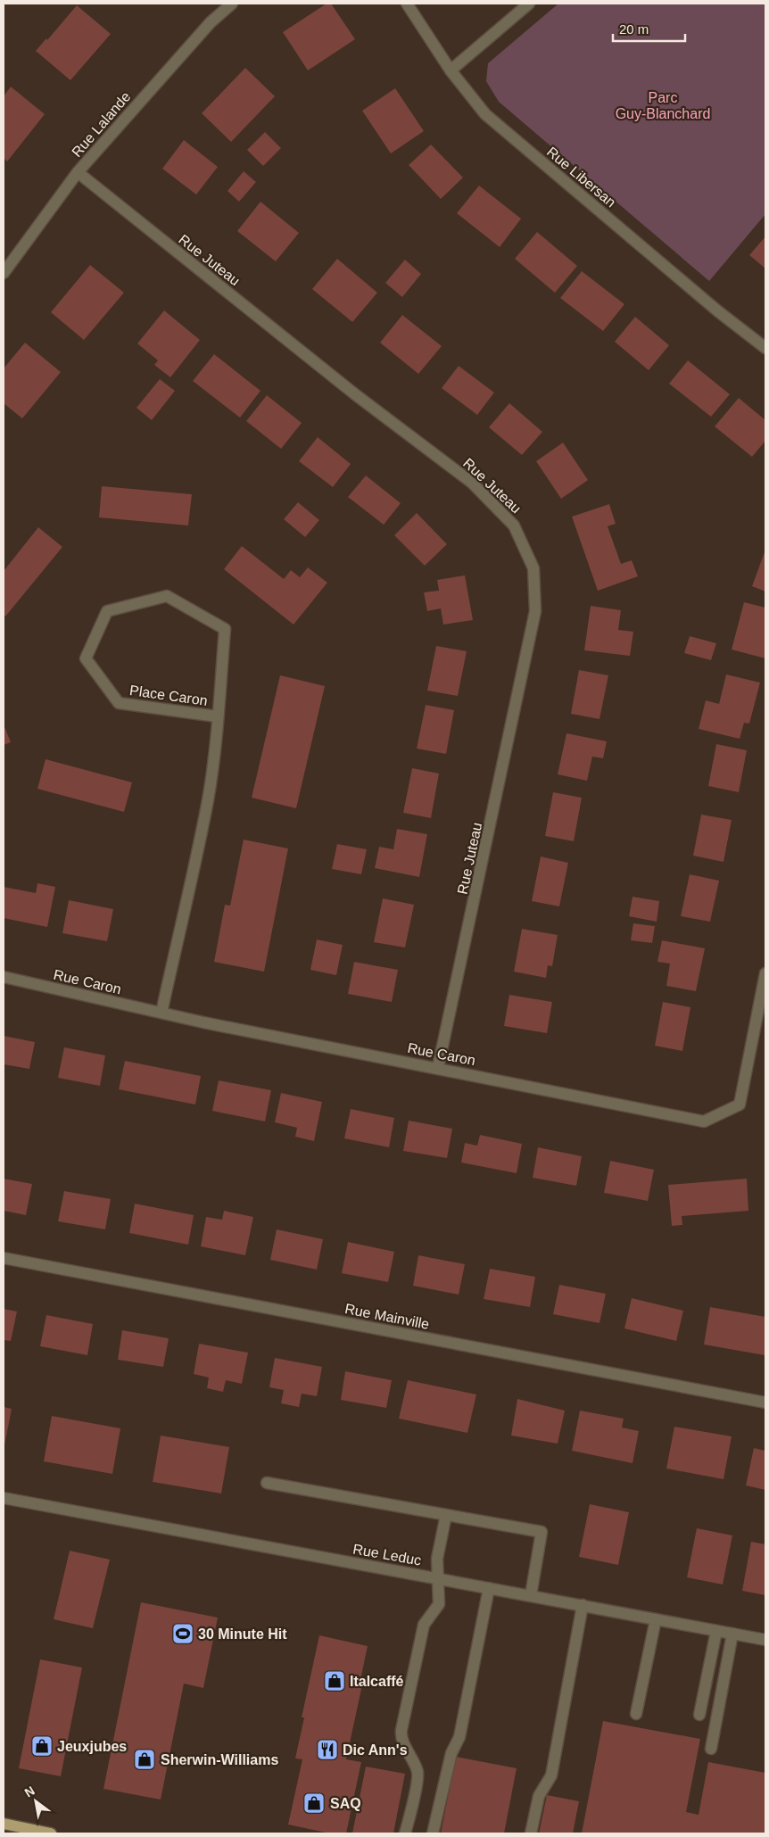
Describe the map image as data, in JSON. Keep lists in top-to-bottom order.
{
  "streets": {
    "street": [
      "Rue Lalande",
      "Rue Libersan",
      "Rue Juteau",
      "Place Caron",
      "Rue Caron",
      "Rue Mainville",
      "Rue Leduc"
    ]
  },
  "crossings": [
    ["Rue Lalande", "Rue Juteau"],
    ["Rue Juteau", "Rue Caron"],
    ["Place Caron", "Rue Caron"]
  ],
  "parks": ["Parc Guy-Blanchard"],
  "places": {
    "sports": ["30 Minute Hit"],
    "shop": [
      "Italcaffé",
      "Jeuxjubes",
      "Sherwin-Williams",
      "SAQ"
    ],
    "restaurant": ["Dic Ann's"]
  },
  "scale_bar": "20 m",
  "north": "top left"
}
